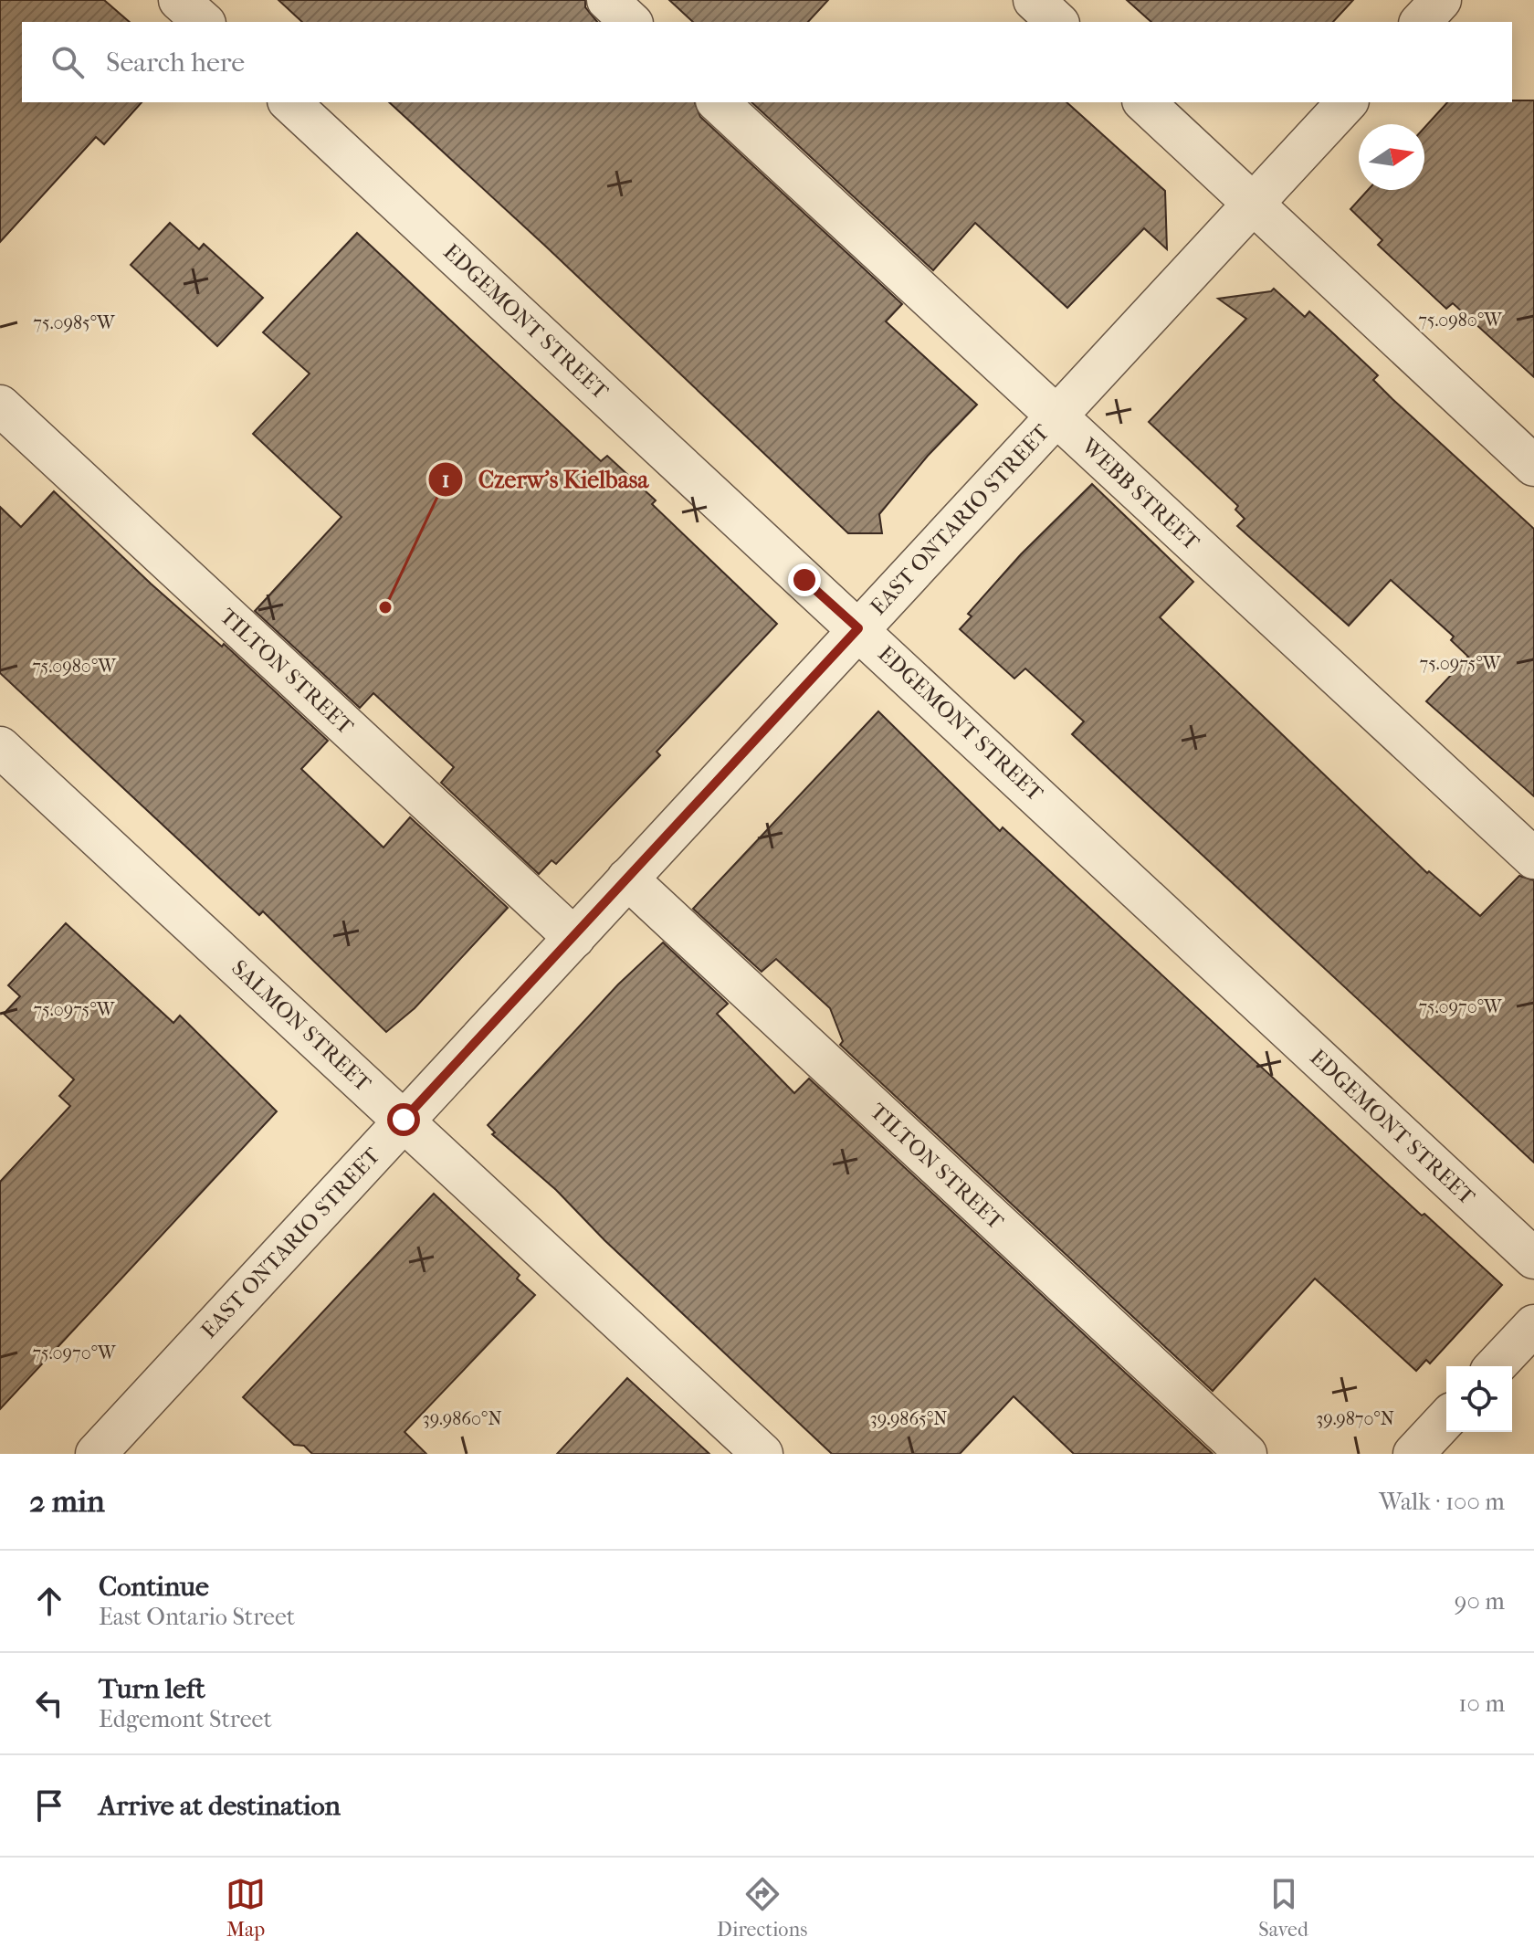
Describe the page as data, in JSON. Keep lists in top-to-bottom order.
{
  "streets": {
    "street": [
      "EDGEMONT STREET",
      "WEBB STREET",
      "EAST ONTARIO STREET",
      "TILTON STREET",
      "SALMON STREET"
    ]
  },
  "crossings": [
    ["EDGEMONT STREET", "EAST ONTARIO STREET"],
    ["WEBB STREET", "EAST ONTARIO STREET"],
    ["EAST ONTARIO STREET", "TILTON STREET"],
    ["EAST ONTARIO STREET", "SALMON STREET"]
  ],
  "places": ["Czerw's Kielbasa"],
  "north": "right",
  "page": {
    "search": "Search here",
    "heading": ["2 min", "Walk · 100 m"],
    "list": [
      ["Continue", "East Ontario Street", "90 m"],
      ["Turn left", "Edgemont Street", "10 m"],
      "Arrive at destination"
    ],
    "nav": ["Map", "Directions", "Saved"]
  },
  "coordinates": [
    "75.0980°W",
    "75.0985°W",
    "75.0975°W",
    "75.0970°W",
    "39.9860°N",
    "39.9865°N",
    "39.9870°N"
  ]
}
